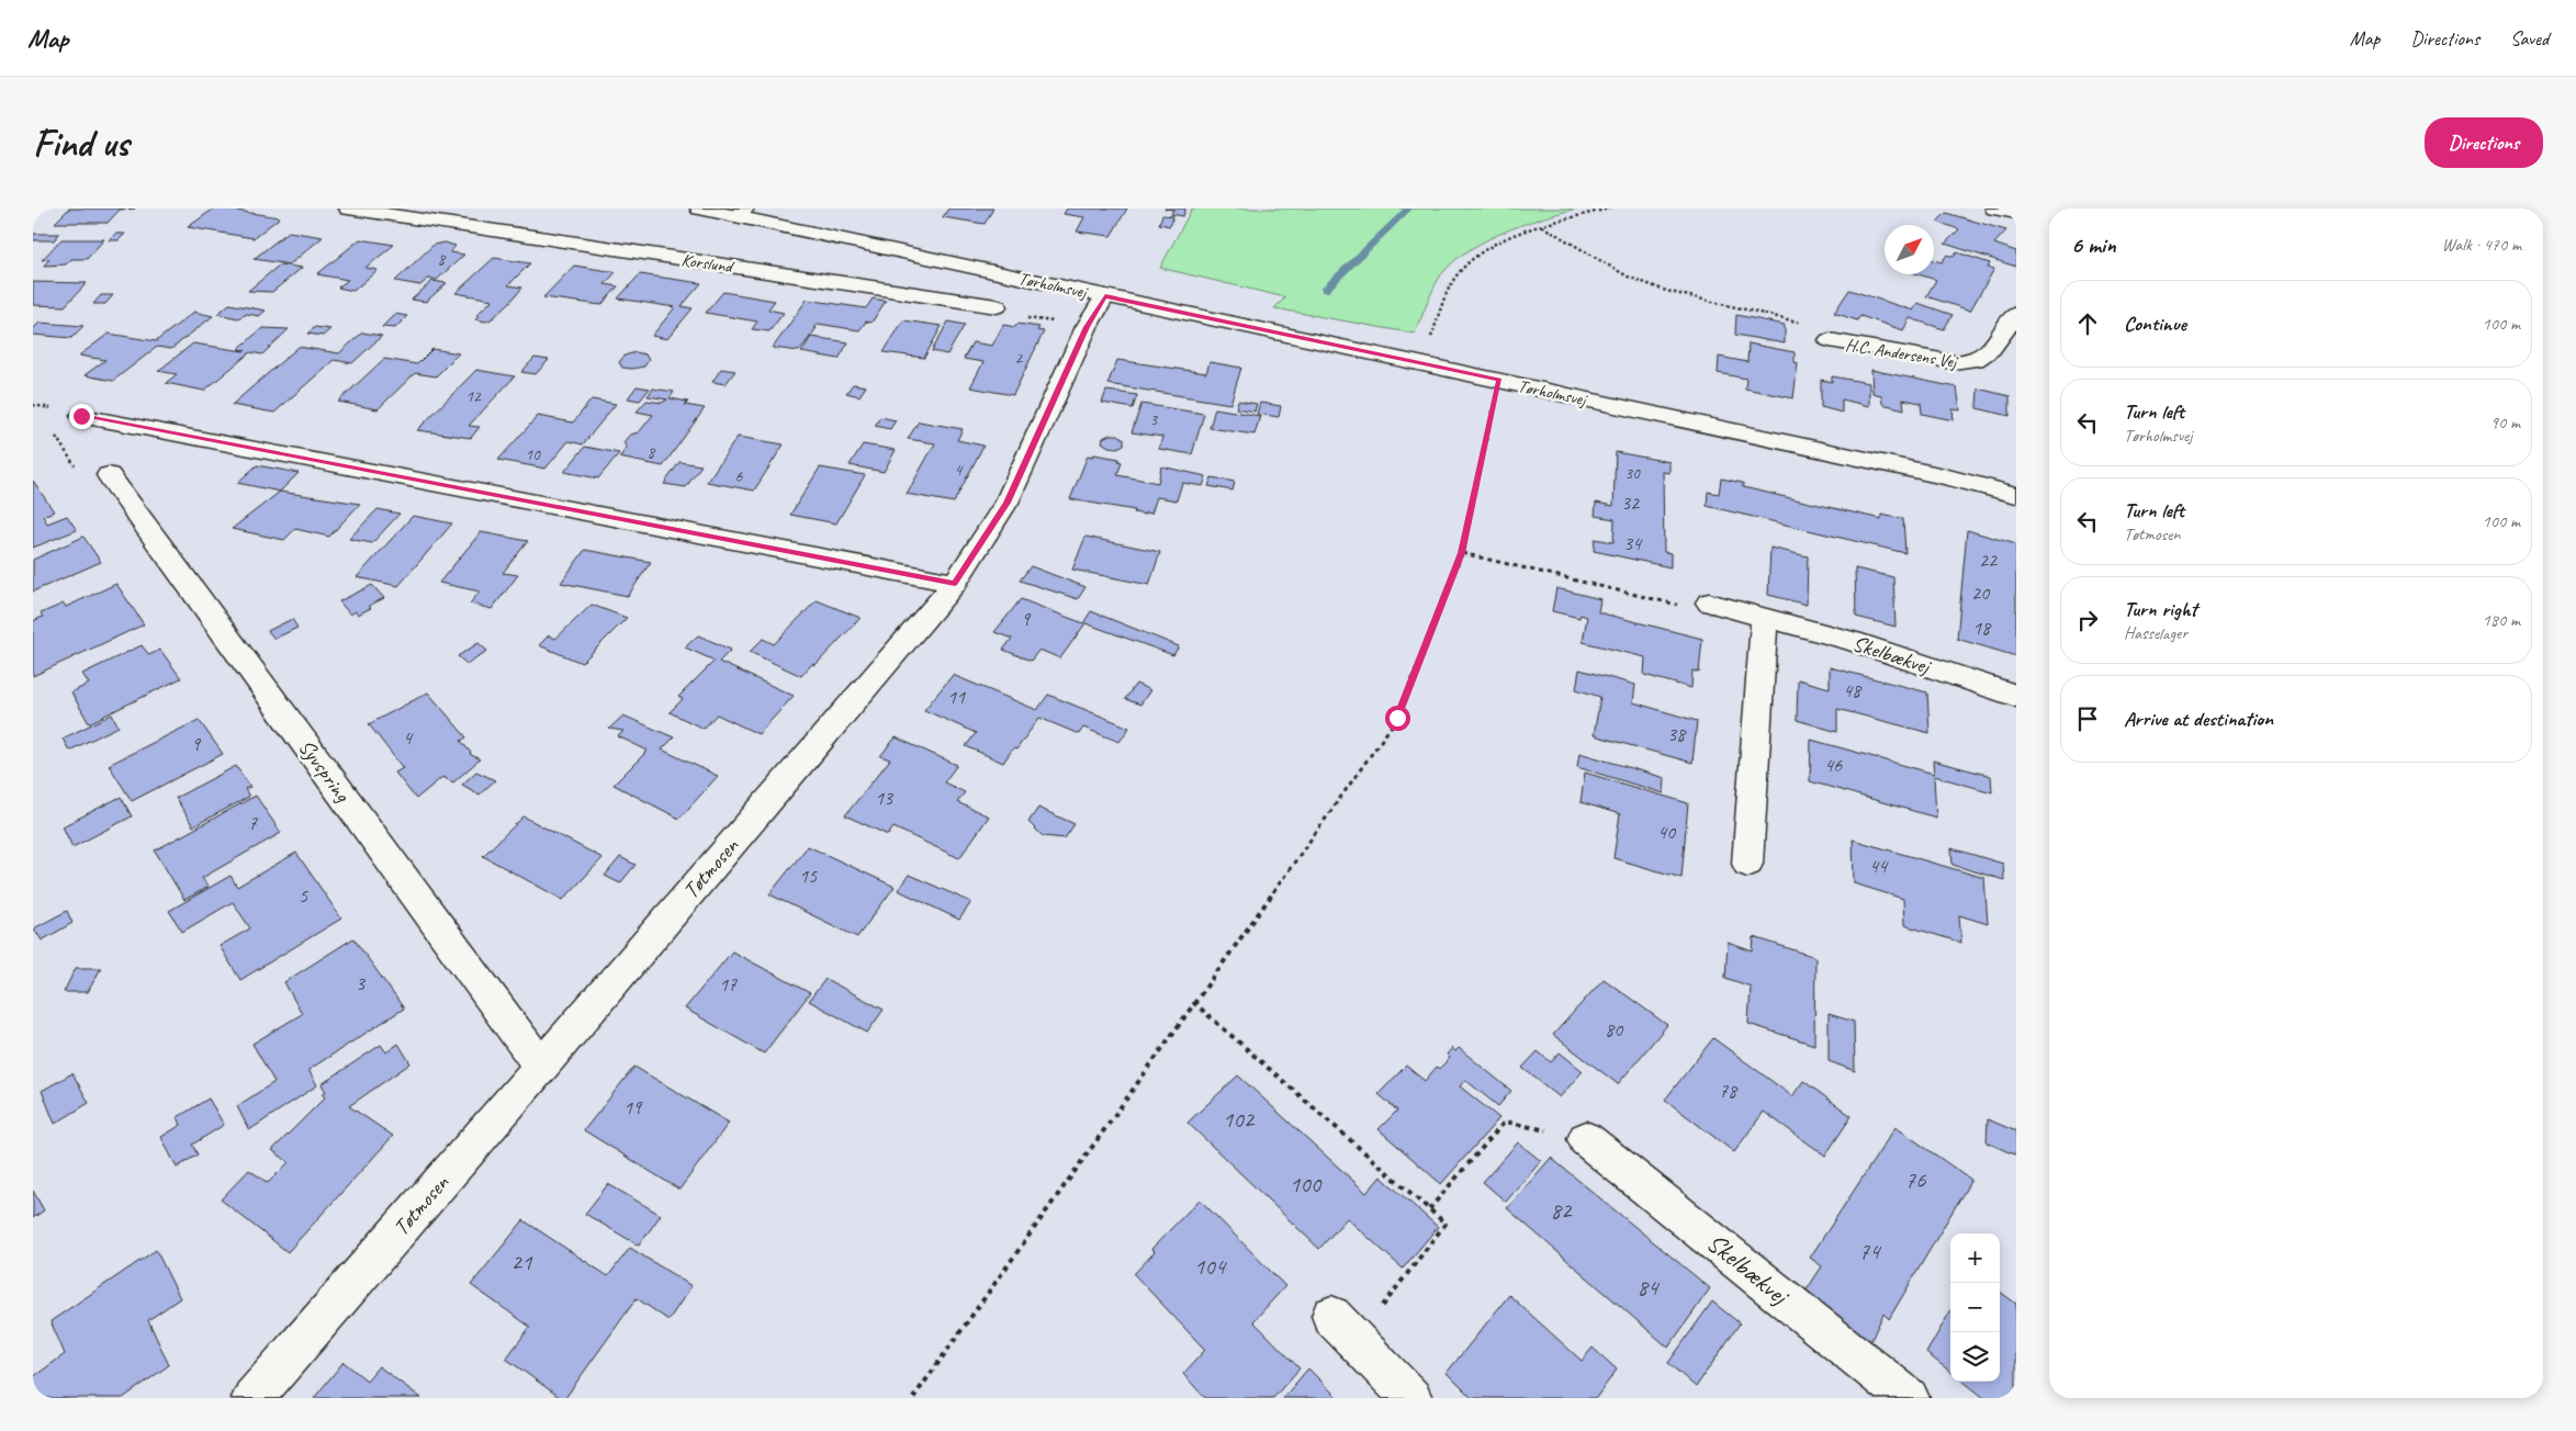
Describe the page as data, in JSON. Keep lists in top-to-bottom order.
{
  "streets": {
    "street": [
      "Korslund",
      "Tørholmsvej",
      "H.C. Andersens Vej",
      "Skelbækvej",
      "Syvspring",
      "Tøtmosen"
    ]
  },
  "crossings": [
    ["Tørholmsvej", "Tøtmosen"],
    ["Syvspring", "Tøtmosen"]
  ],
  "house_numbers": [
    "8",
    "2",
    "12",
    "3",
    "8",
    "10",
    "4",
    "30",
    "6",
    "32",
    "34",
    "22",
    "20",
    "9",
    "18",
    "48",
    "11",
    "38",
    "4",
    "9",
    "46",
    "13",
    "7",
    "40",
    "44",
    "15",
    "5",
    "3",
    "17",
    "80",
    "78",
    "19",
    "102",
    "76",
    "100",
    "82",
    "74",
    "21",
    "104",
    "84"
  ],
  "north": "top right",
  "page": {
    "header": "Map",
    "nav": ["Map", "Directions", "Saved"],
    "buttons": "Directions",
    "title": "Find us",
    "heading": ["6 min", "Walk · 470 m"],
    "list": [
      ["Continue", "100 m"],
      ["Turn left", "Tørholmsvej", "90 m"],
      ["Turn left", "Tøtmosen", "100 m"],
      ["Turn right", "Hasselager", "180 m"],
      "Arrive at destination"
    ],
    "map_buttons": ["+", "−"]
  }
}
